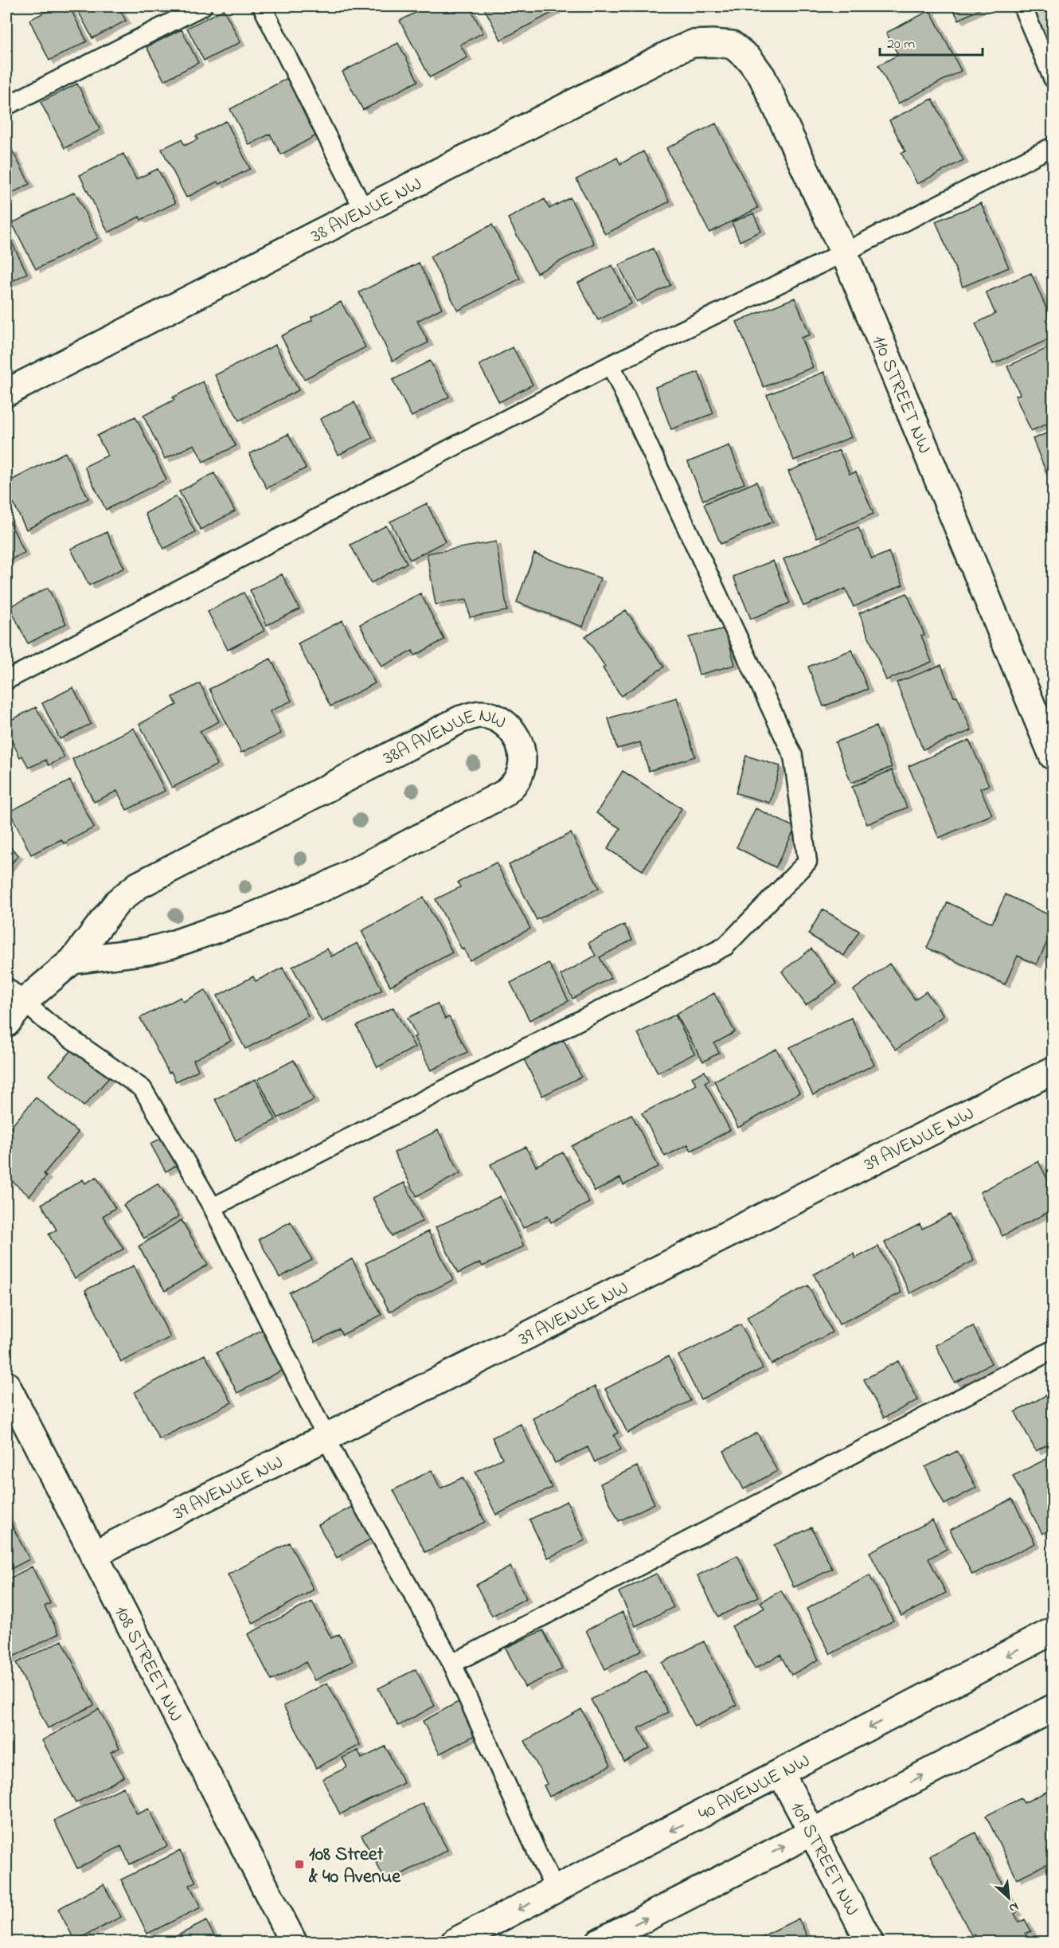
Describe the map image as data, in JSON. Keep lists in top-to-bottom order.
{
  "streets": {
    "street": [
      "38 AVENUE NW",
      "110 STREET NW",
      "38A AVENUE NW",
      "39 AVENUE NW",
      "108 STREET NW",
      "40 AVENUE NW",
      "109 STREET NW"
    ]
  },
  "crossings": [
    ["38 AVENUE NW", "110 STREET NW"],
    ["39 AVENUE NW", "108 STREET NW"],
    ["40 AVENUE NW", "109 STREET NW"]
  ],
  "places": {
    "transit": ["108 Street & 40 Avenue"]
  },
  "scale_bar": "20 m",
  "north": "bottom right"
}
